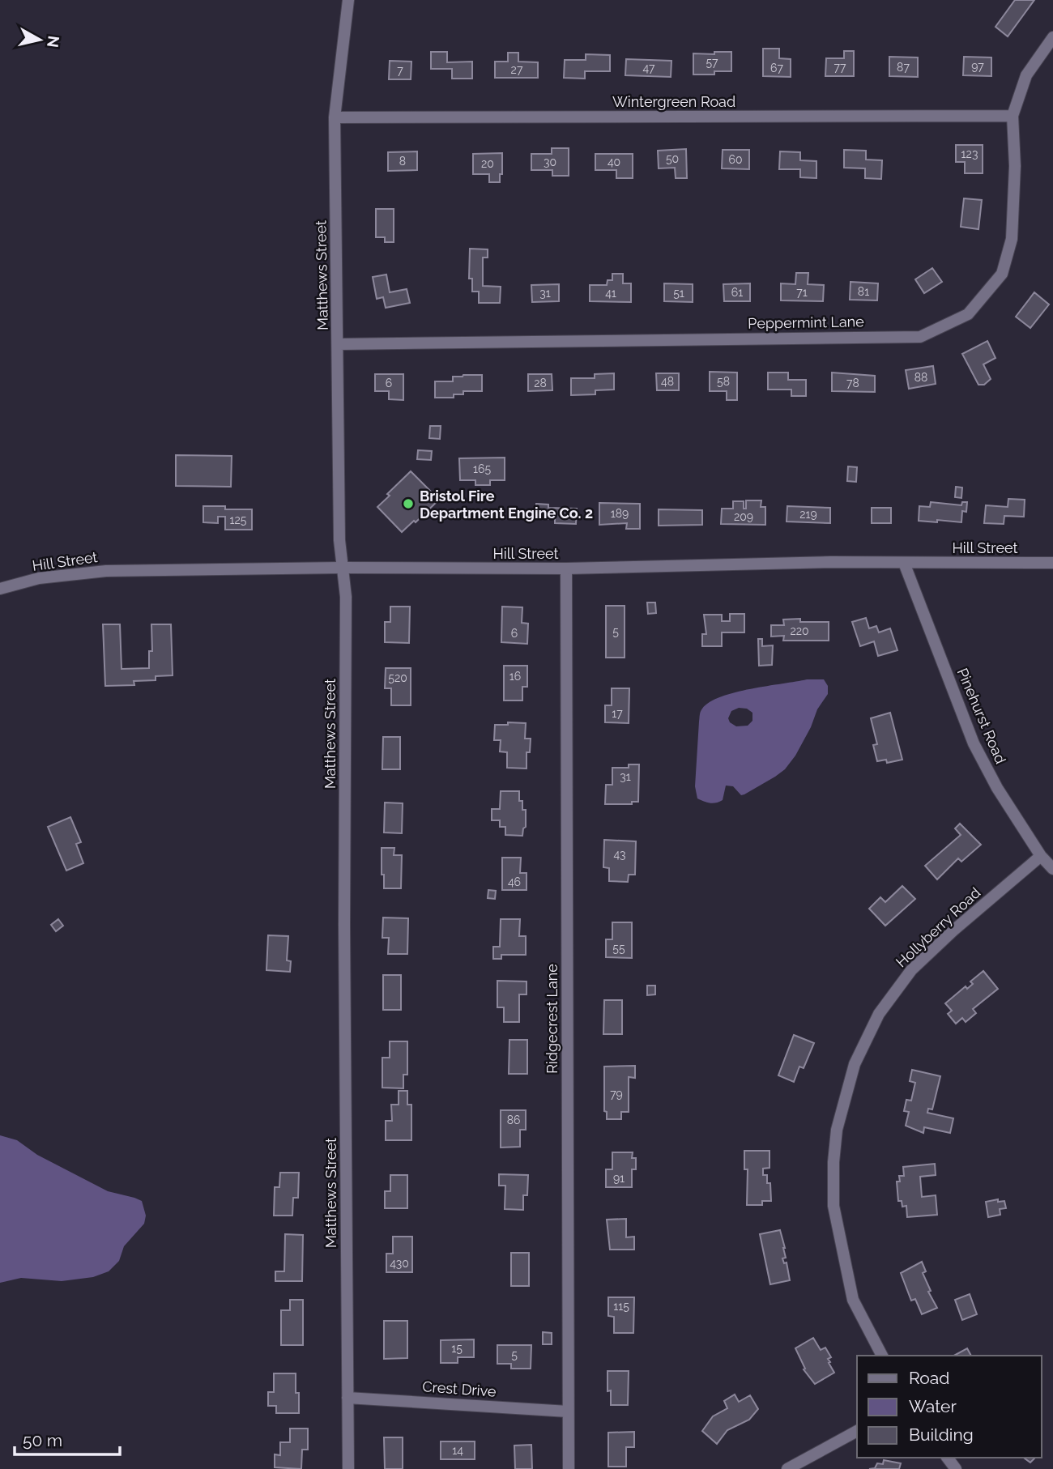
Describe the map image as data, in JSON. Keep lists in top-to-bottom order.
{
  "streets": {
    "street": [
      "Wintergreen Road",
      "Matthews Street",
      "Peppermint Lane",
      "Hill Street",
      "Pinehurst Road",
      "Hollyberry Road",
      "Ridgecrest Lane",
      "Crest Drive"
    ]
  },
  "crossings": [
    ["Wintergreen Road", "Matthews Street"],
    ["Wintergreen Road", "Peppermint Lane"],
    ["Matthews Street", "Peppermint Lane"],
    ["Matthews Street", "Hill Street"],
    ["Matthews Street", "Crest Drive"],
    ["Hill Street", "Pinehurst Road"],
    ["Hill Street", "Ridgecrest Lane"],
    ["Pinehurst Road", "Hollyberry Road"],
    ["Ridgecrest Lane", "Crest Drive"]
  ],
  "places": ["Bristol Fire Department Engine Co. 2"],
  "house_numbers": [
    "57",
    "97",
    "77",
    "87",
    "47",
    "67",
    "27",
    "7",
    "123",
    "50",
    "60",
    "8",
    "30",
    "40",
    "20",
    "81",
    "61",
    "71",
    "31",
    "41",
    "51",
    "88",
    "48",
    "58",
    "6",
    "28",
    "78",
    "165",
    "189",
    "219",
    "209",
    "125",
    "220",
    "5",
    "6",
    "16",
    "520",
    "17",
    "31",
    "43",
    "46",
    "55",
    "79",
    "86",
    "91",
    "430",
    "115",
    "15",
    "5",
    "14"
  ],
  "legend": ["Road", "Water", "Building"],
  "scale_bar": "50 m",
  "north": "right"
}
